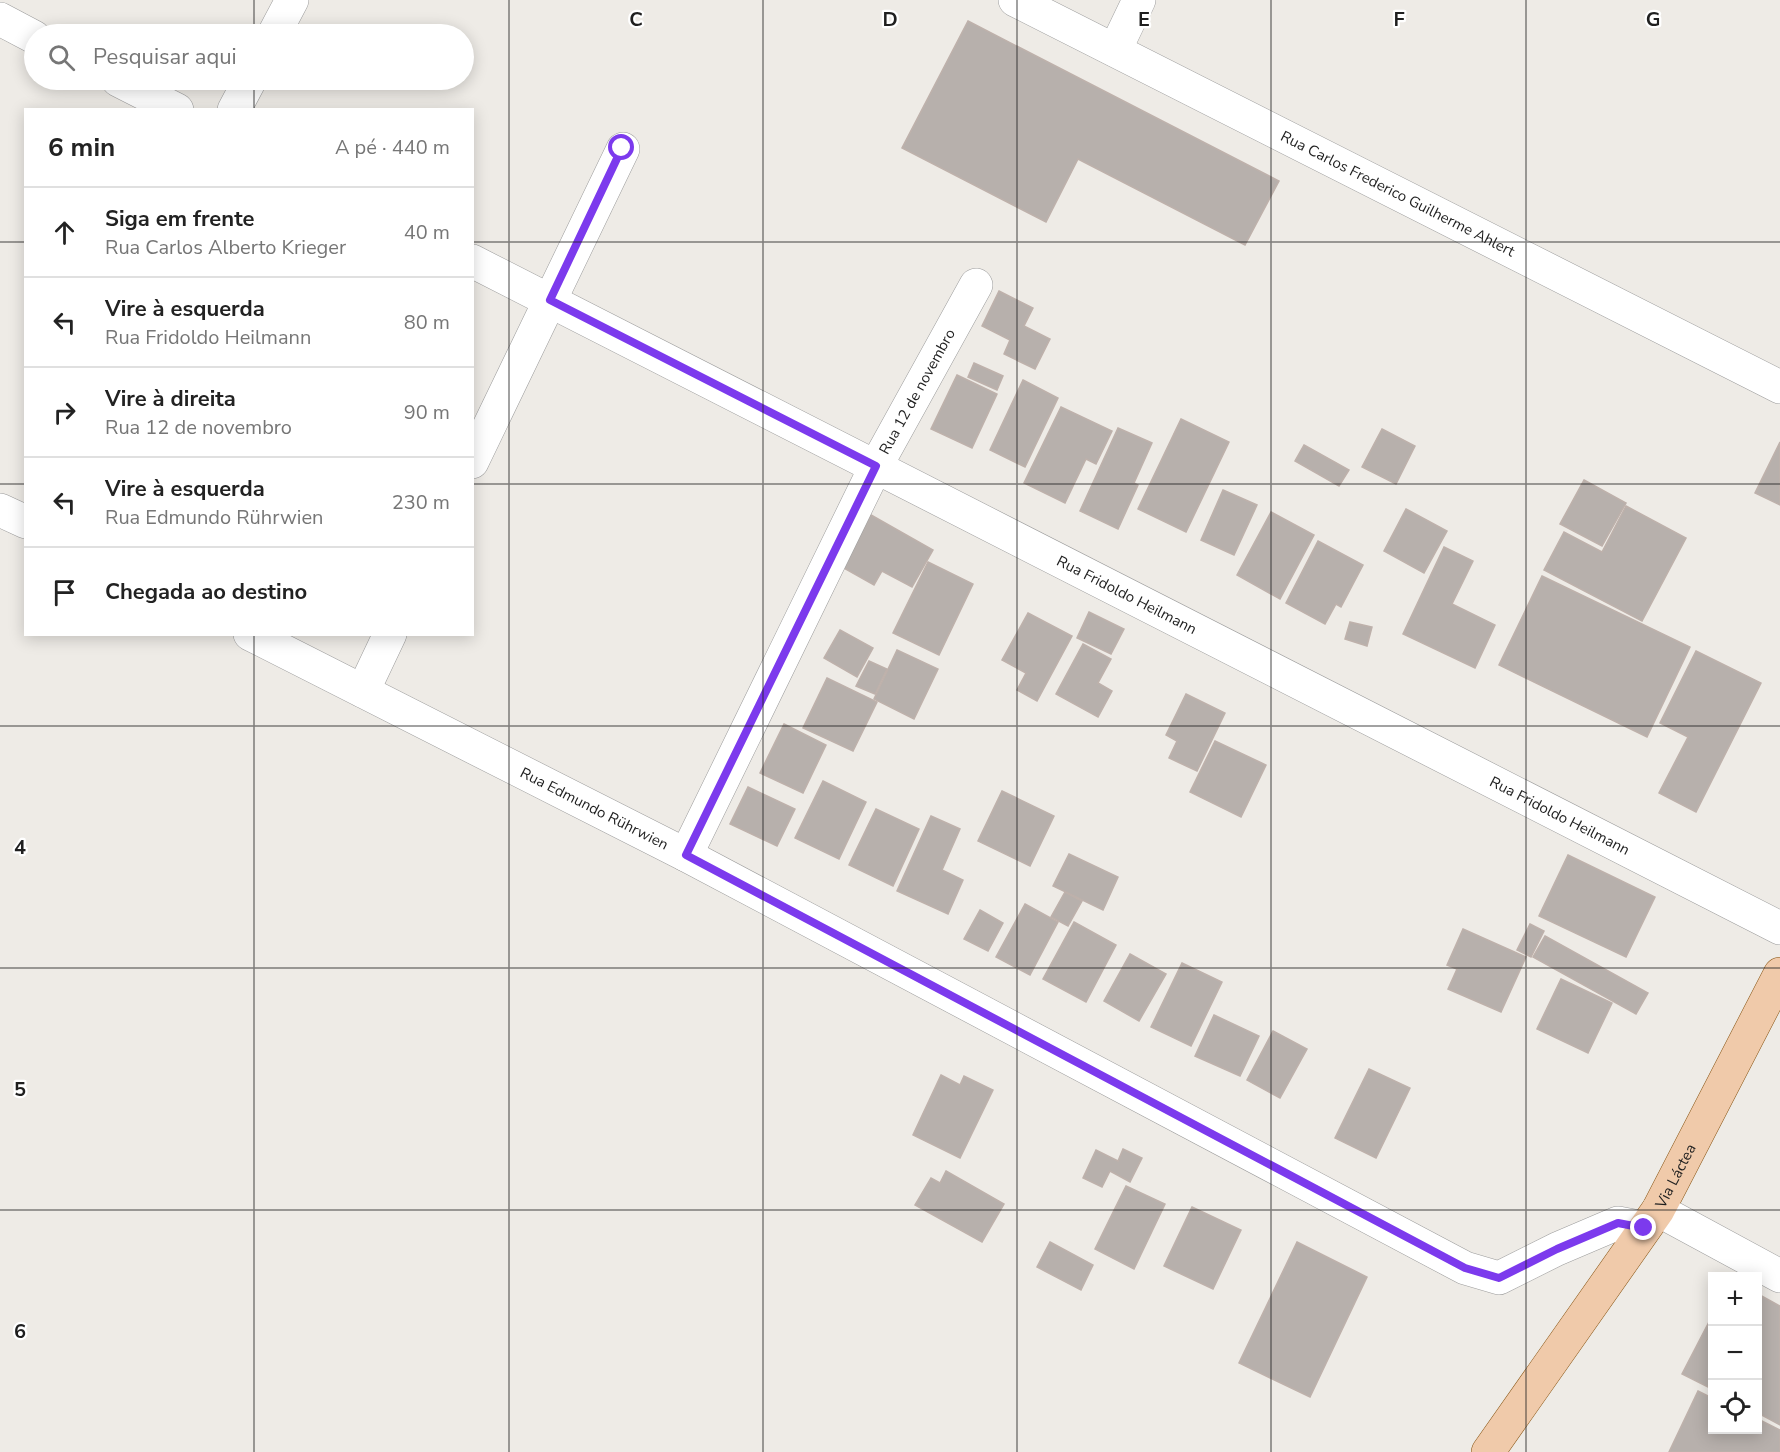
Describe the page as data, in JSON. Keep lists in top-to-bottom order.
{
  "streets": {
    "main road": ["Via Láctea"],
    "street": [
      "Rua Carlos Frederico Guilherme Ahlert",
      "Rua 12 de novembro",
      "Rua Fridoldo Heilmann",
      "Rua Edmundo Rührwien"
    ]
  },
  "crossings": [
    ["Rua 12 de novembro", "Rua Fridoldo Heilmann"],
    ["Rua 12 de novembro", "Rua Edmundo Rührwien"],
    ["Rua Edmundo Rührwien", "Via Láctea"]
  ],
  "page": {
    "search": "Pesquisar aqui",
    "heading": ["6 min", "A pé · 440 m"],
    "list": [
      ["Siga em frente", "Rua Carlos Alberto Krieger", "40 m"],
      ["Vire à esquerda", "Rua Fridoldo Heilmann", "80 m"],
      ["Vire à direita", "Rua 12 de novembro", "90 m"],
      ["Vire à esquerda", "Rua Edmundo Rührwien", "230 m"],
      "Chegada ao destino"
    ],
    "map_buttons": ["+", "−"]
  },
  "grid": {
    "columns": [
      "C",
      "D",
      "E",
      "F",
      "G"
    ],
    "rows": ["4", "5", "6"]
  }
}
